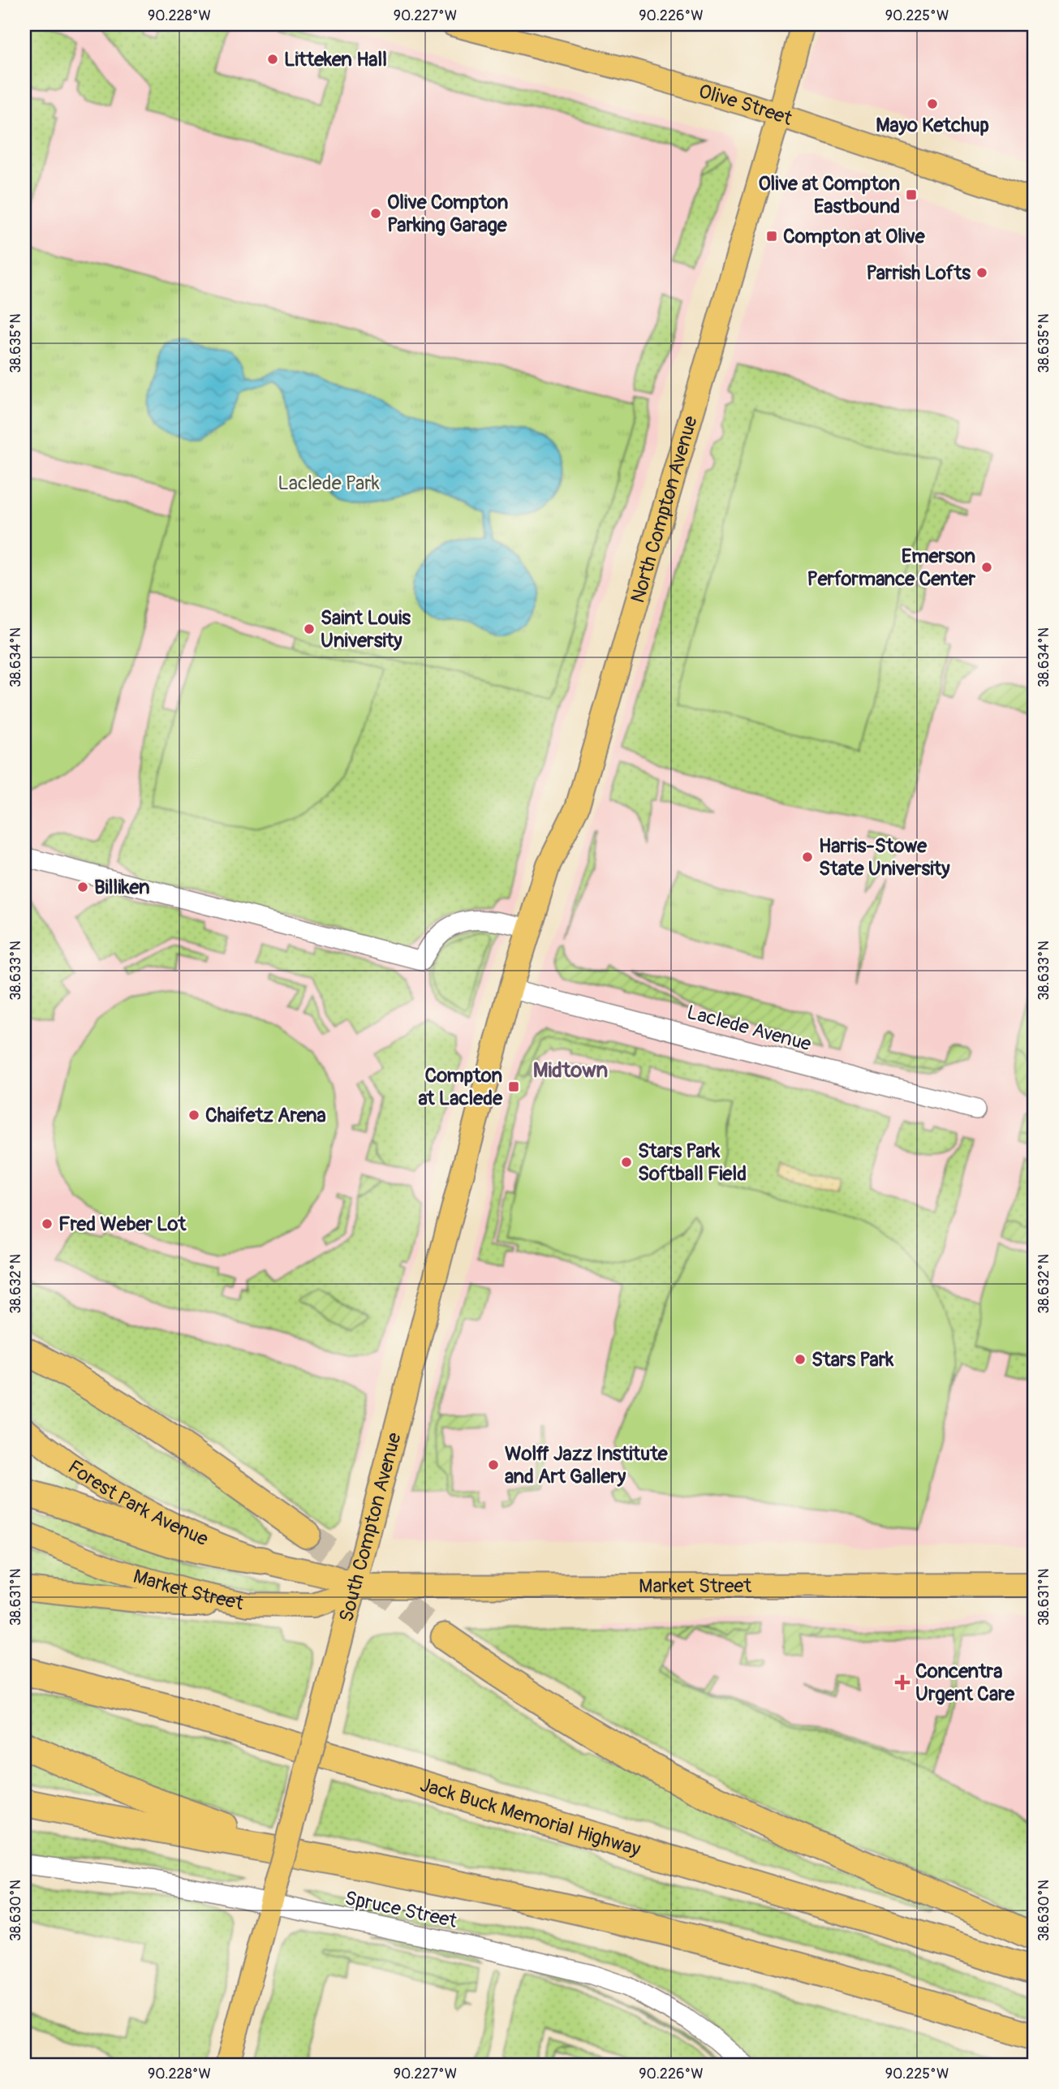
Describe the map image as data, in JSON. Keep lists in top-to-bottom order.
{
  "streets": {
    "highway": ["Jack Buck Memorial Highway"],
    "main road": [
      "Olive Street",
      "North Compton Avenue",
      "Forest Park Avenue",
      "South Compton Avenue",
      "Market Street"
    ],
    "street": ["Laclede Avenue", "Spruce Street"]
  },
  "crossings": [
    ["Olive Street", "North Compton Avenue"],
    ["North Compton Avenue", "Laclede Avenue"],
    ["North Compton Avenue", "South Compton Avenue"],
    ["Laclede Avenue", "South Compton Avenue"],
    ["Forest Park Avenue", "Market Street"],
    ["South Compton Avenue", "Market Street"],
    ["South Compton Avenue", "Spruce Street"]
  ],
  "districts": ["Midtown"],
  "parks": ["Laclede Park"],
  "places": {
    "other": [
      "Litteken Hall",
      "Mayo Ketchup",
      "Olive Compton Parking Garage",
      "Parrish Lofts",
      "Emerson Performance Center",
      "Saint Louis University",
      "Harris-Stowe State University",
      "Billiken",
      "Chaifetz Arena",
      "Stars Park Softball Field",
      "Fred Weber Lot",
      "Stars Park",
      "Wolff Jazz Institute and Art Gallery"
    ],
    "transit": ["Olive at Compton Eastbound", "Compton at Olive", "Compton at Laclede"],
    "health": ["Concentra Urgent Care"]
  },
  "coordinates": [
    "90.228°W",
    "90.227°W",
    "90.226°W",
    "90.225°W",
    "38.635°N",
    "38.634°N",
    "38.633°N",
    "38.632°N",
    "38.631°N",
    "38.630°N"
  ]
}
